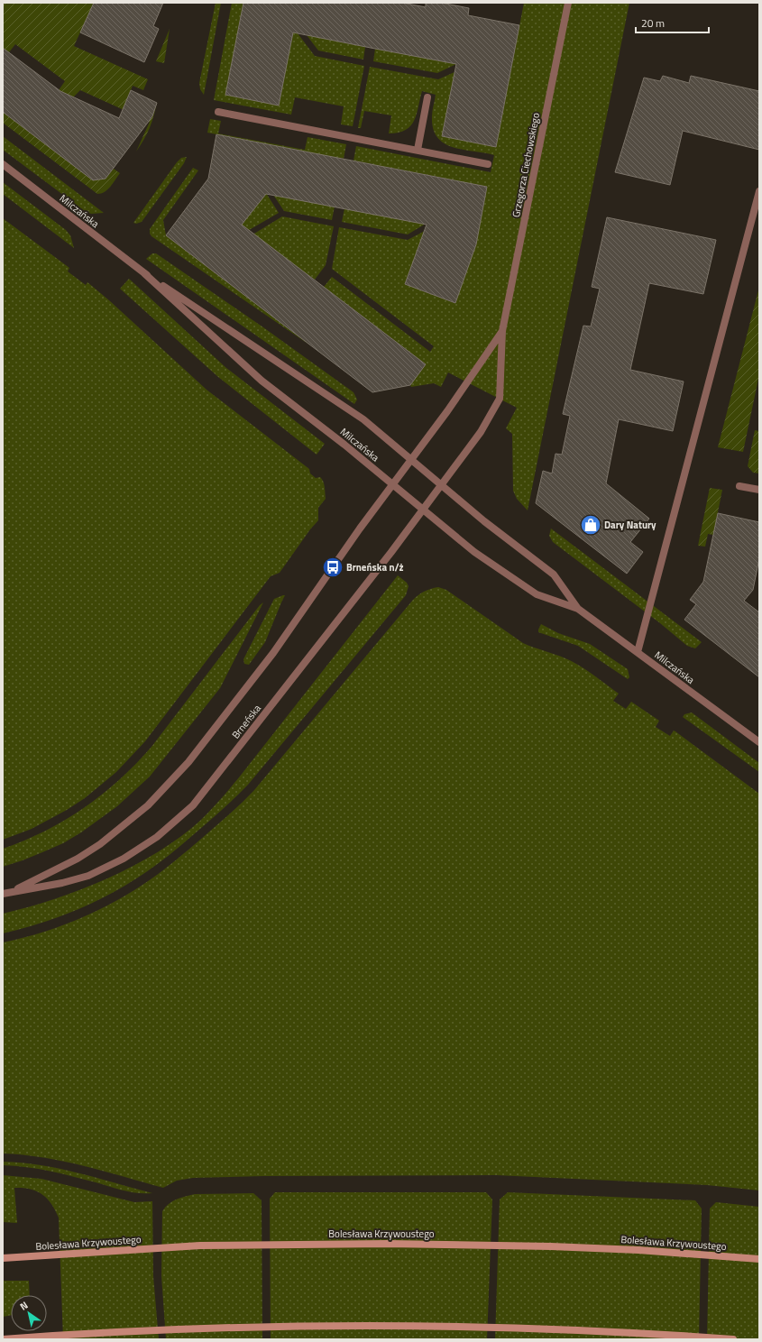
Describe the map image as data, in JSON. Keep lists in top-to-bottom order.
{
  "streets": {
    "main road": ["Bolesława Krzywoustego"],
    "street": ["Grzegorza Ciechowskiego", "Milczańska", "Brneńska"]
  },
  "crossings": [
    ["Grzegorza Ciechowskiego", "Milczańska"],
    ["Grzegorza Ciechowskiego", "Brneńska"],
    ["Milczańska", "Brneńska"]
  ],
  "places": {
    "shop": ["Dary Natury"],
    "bus stop": ["Brneńska n/ż"]
  },
  "scale_bar": "20 m",
  "north": "top left"
}
